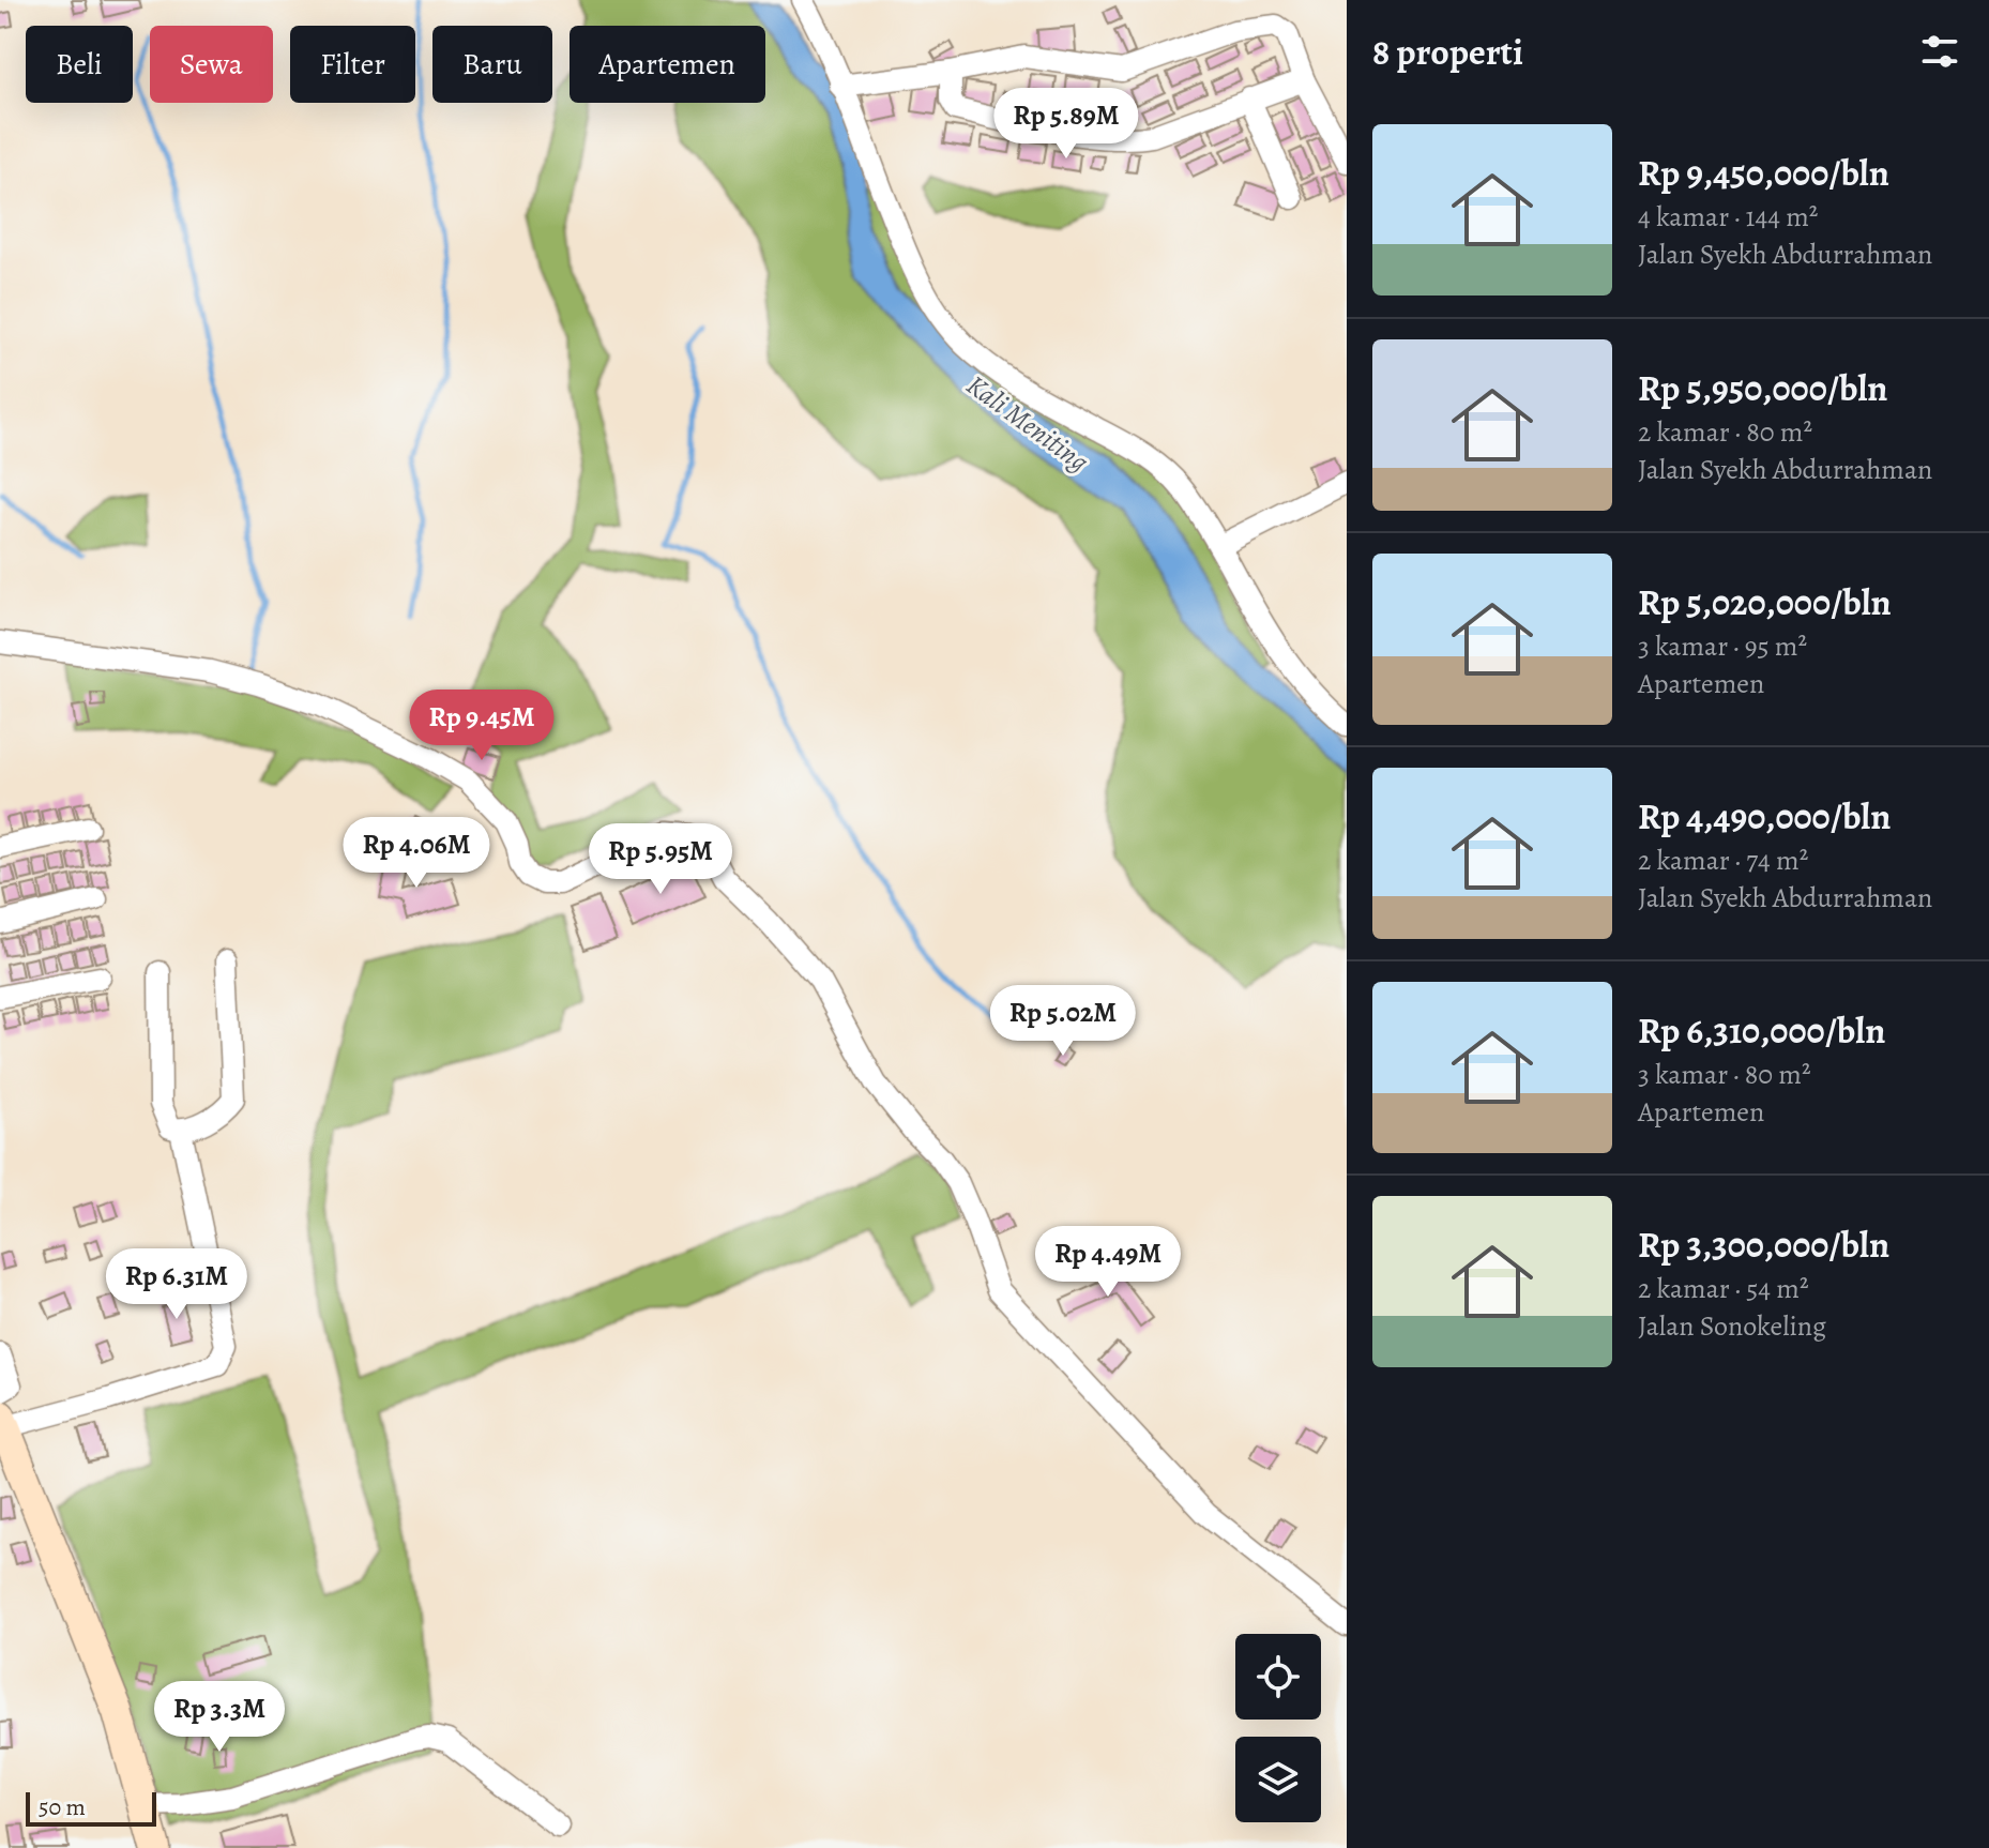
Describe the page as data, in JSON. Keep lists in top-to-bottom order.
{
  "water": ["Kali Meniting"],
  "scale_bar": "50 m",
  "page": {
    "heading": "8 properti",
    "chip": [
      "Beli",
      "Sewa",
      "Filter",
      "Baru",
      "Apartemen"
    ],
    "price": [
      "Rp 5.89M",
      "Rp 9.45M",
      "Rp 4.06M",
      "Rp 5.95M",
      "Rp 5.02M",
      "Rp 4.49M",
      "Rp 6.31M",
      "Rp 3.3M"
    ],
    "list": [
      {
        "name": "Rp 9,450,000/bln",
        "note": "4 kamar · 144 m² · Jalan Syekh Abdurrahman"
      },
      {
        "name": "Rp 5,950,000/bln",
        "note": "2 kamar · 80 m² · Jalan Syekh Abdurrahman"
      },
      {
        "name": "Rp 5,020,000/bln",
        "note": "3 kamar · 95 m² · Apartemen"
      },
      {
        "name": "Rp 4,490,000/bln",
        "note": "2 kamar · 74 m² · Jalan Syekh Abdurrahman"
      },
      {
        "name": "Rp 6,310,000/bln",
        "note": "3 kamar · 80 m² · Apartemen"
      },
      {
        "name": "Rp 3,300,000/bln",
        "note": "2 kamar · 54 m² · Jalan Sonokeling"
      }
    ],
    "scale": "50 m"
  }
}
